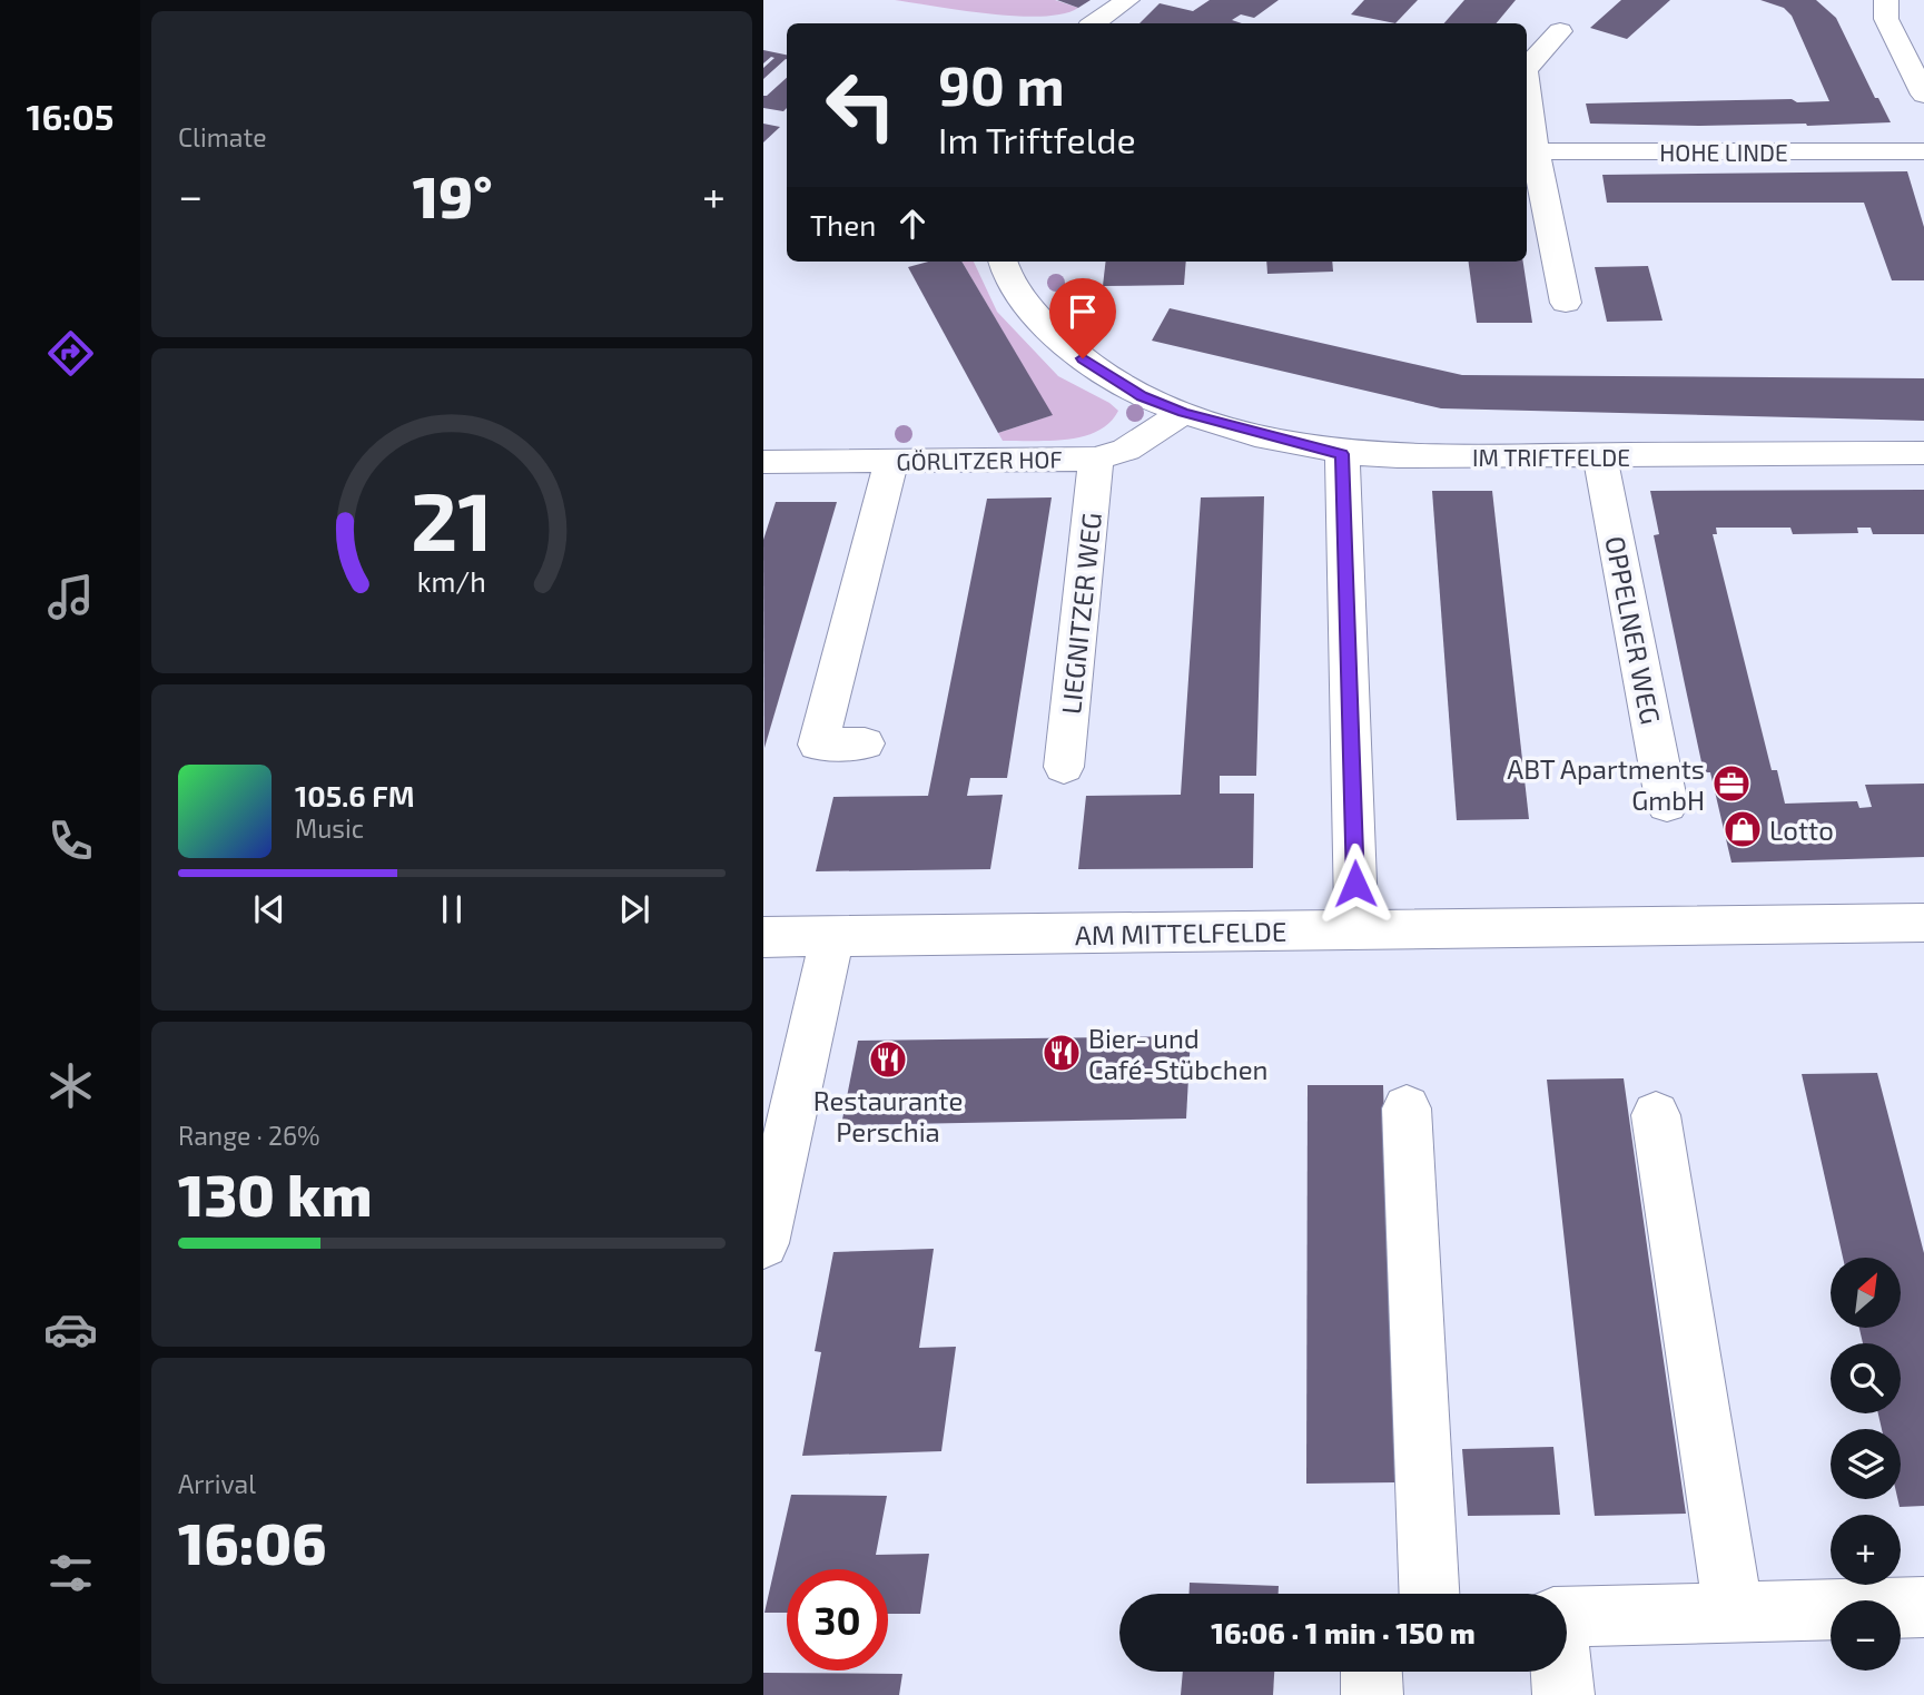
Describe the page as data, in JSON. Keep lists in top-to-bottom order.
{
  "streets": {
    "street": [
      "HOHE LINDE",
      "IM TRIFTFELDE",
      "GÖRLITZER HOF",
      "LIEGNITZER WEG",
      "OPPELNER WEG",
      "AM MITTELFELDE"
    ]
  },
  "crossings": [
    ["IM TRIFTFELDE", "GÖRLITZER HOF"],
    ["IM TRIFTFELDE", "OPPELNER WEG"],
    ["GÖRLITZER HOF", "LIEGNITZER WEG"]
  ],
  "places": {
    "office": ["ABT Apartments GmbH"],
    "shop": ["Lotto"],
    "restaurant": ["Bier- und Café-Stübchen", "Restaurante Perschia"]
  },
  "north": "top right",
  "page": {
    "tabs": "16:05",
    "tile": [
      "Climate",
      ["Range · 26%", "130 km"],
      ["Arrival", "16:06"]
    ],
    "turn": ["90 m", "Im Triftfelde"],
    "heat": ["−", "19°", "+"],
    "then": "Then",
    "song": ["105.6 FM", "Music"],
    "map_buttons": ["+", "−"],
    "limit": "30",
    "trip": "16:06 · 1 min · 150 m",
    "gauge": ["21", "km/h"]
  }
}
